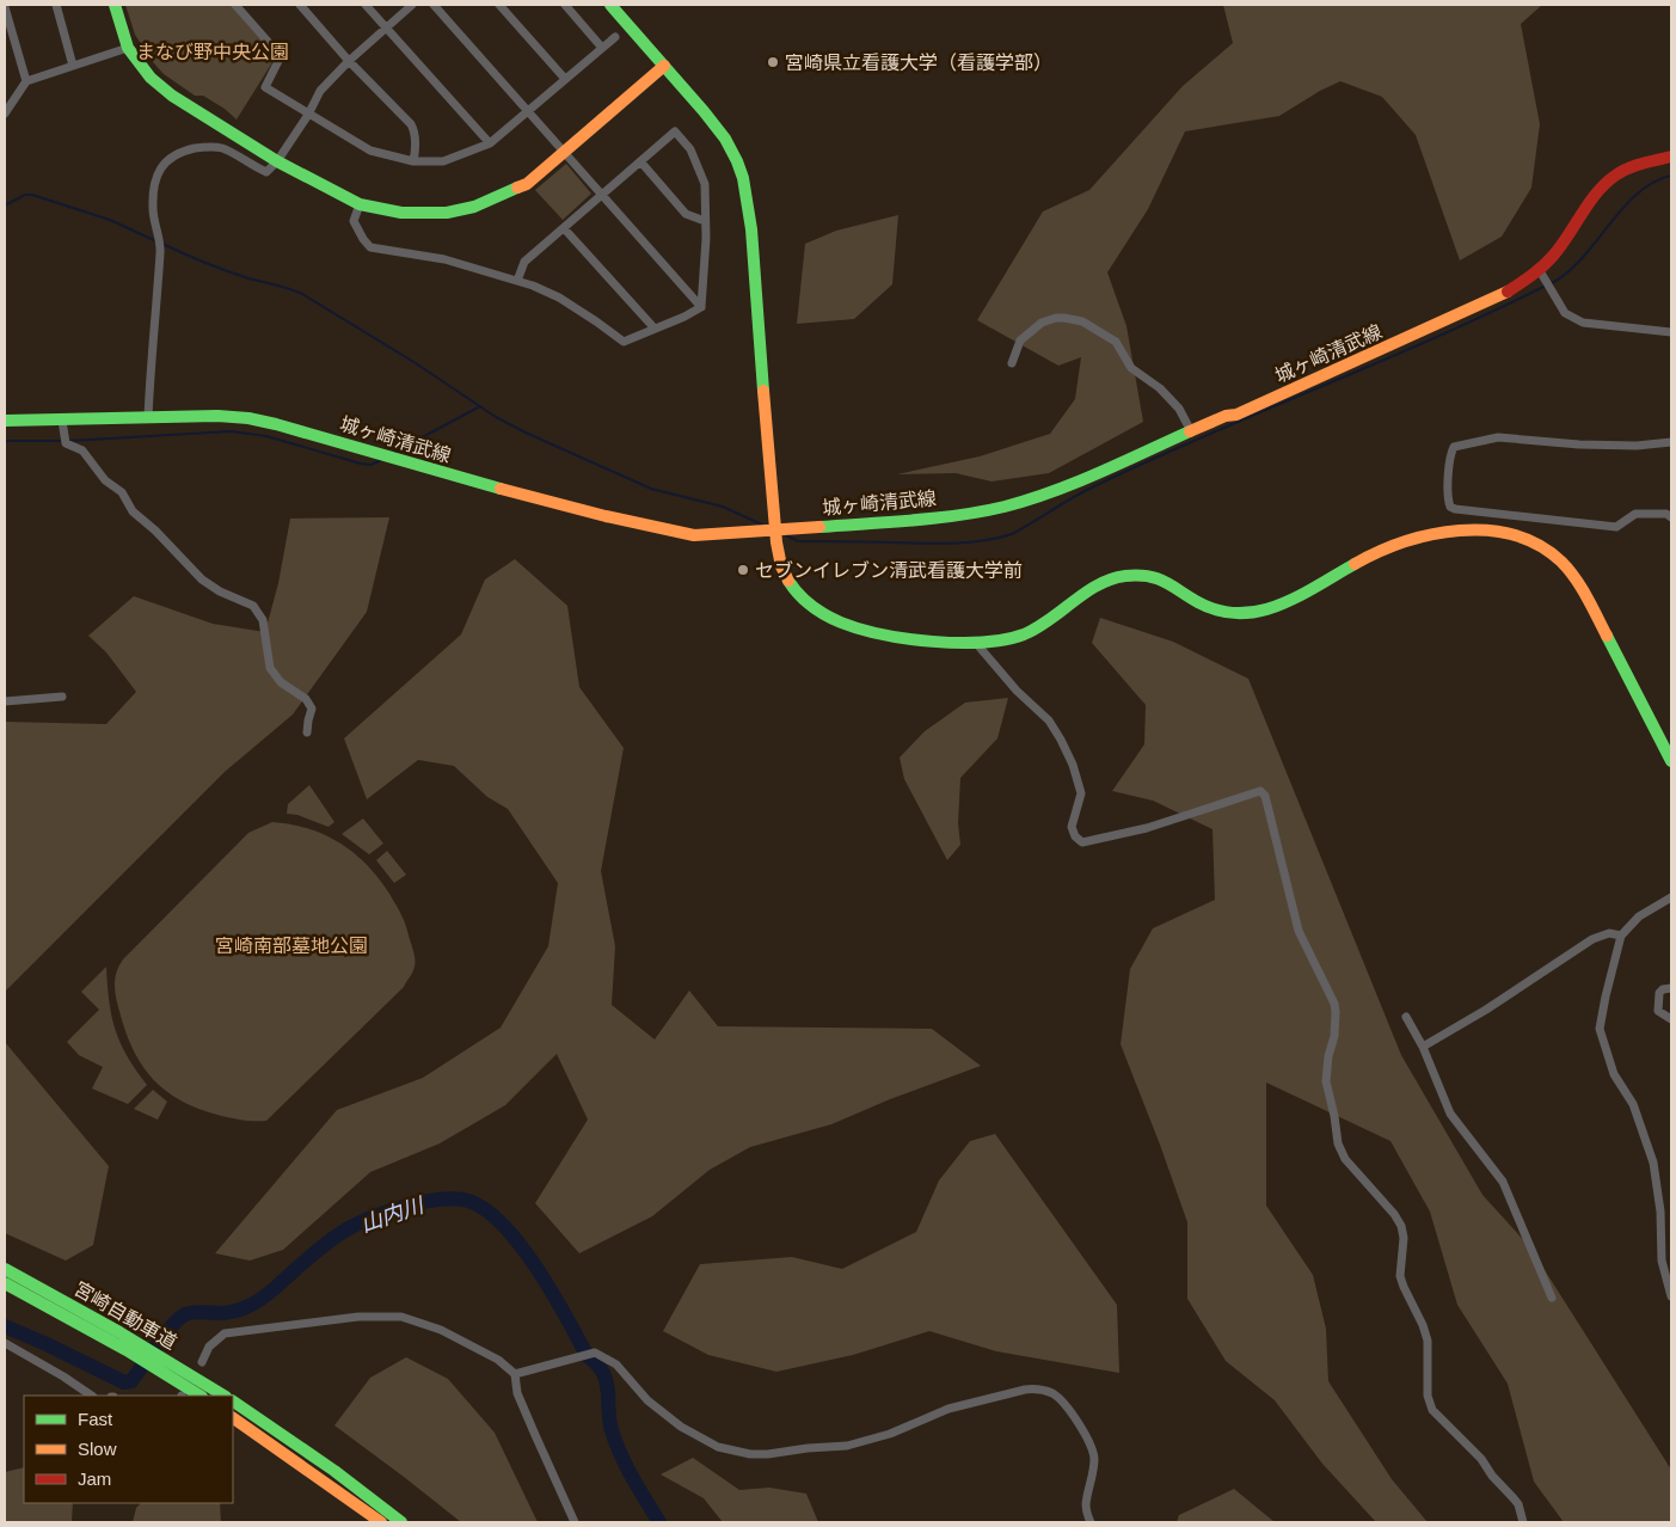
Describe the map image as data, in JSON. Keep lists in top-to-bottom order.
{
  "streets": {
    "main road": ["城ヶ崎清武線", "宮崎自動車道"]
  },
  "water": ["山内川"],
  "parks": ["まなび野中央公園", "宮崎南部墓地公園"],
  "places": ["宮崎県立看護大学（看護学部）", "セブンイレブン清武看護大学前"],
  "legend": ["Fast", "Slow", "Jam"]
}
